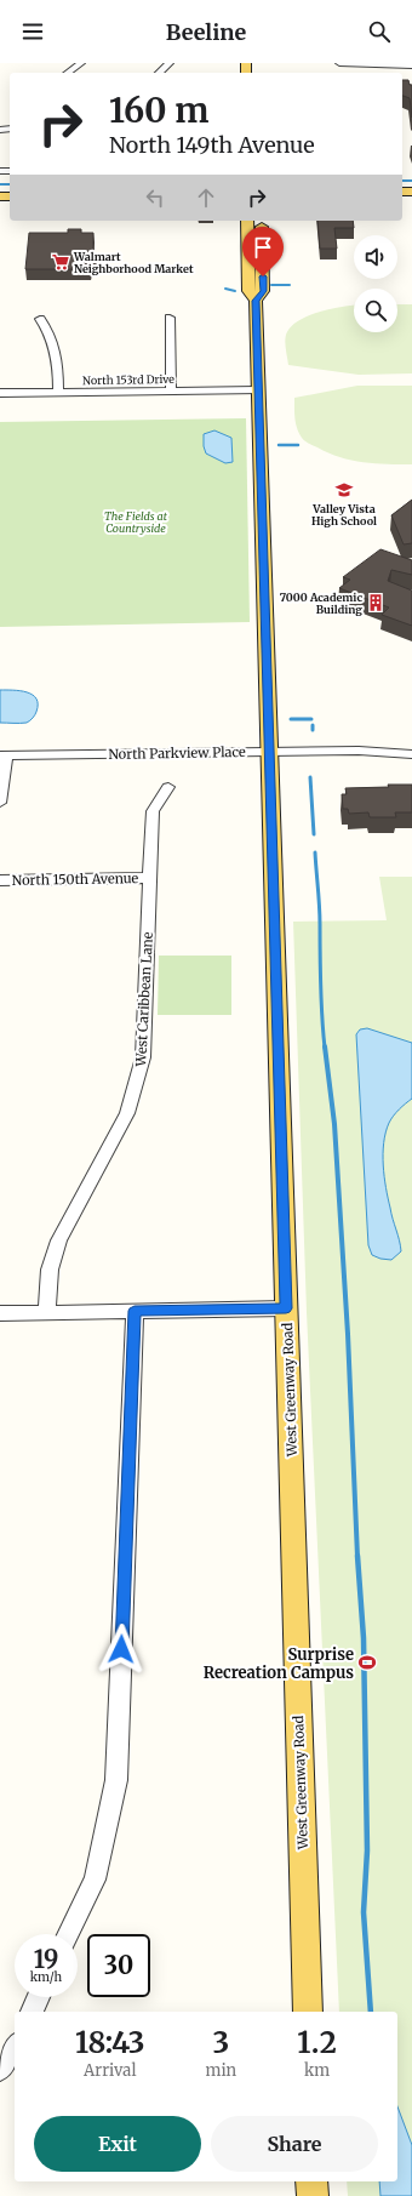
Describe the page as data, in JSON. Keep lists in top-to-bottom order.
{
  "streets": {
    "main road": ["West Greenway Road"],
    "street": [
      "North 153rd Drive",
      "North Parkview Place",
      "North 150th Avenue",
      "West Caribbean Lane"
    ]
  },
  "crossings": [
    ["North 153rd Drive", "West Greenway Road"],
    ["North Parkview Place", "West Greenway Road"],
    ["North 150th Avenue", "West Caribbean Lane"]
  ],
  "parks": ["The Fields at Countryside"],
  "places": {
    "supermarket": ["Walmart Neighborhood Market"],
    "school or university": ["Valley Vista High School"],
    "building": ["7000 Academic Building"],
    "sports": ["Surprise Recreation Campus"]
  },
  "page": {
    "header": "Beeline",
    "turn": ["160 m", "North 149th Avenue"],
    "speed": "19 km/h",
    "limit": "30",
    "eta": [
      "18:43",
      "Arrival",
      "3",
      "min",
      "1.2",
      "km"
    ],
    "buttons": ["Exit", "Share"]
  }
}
